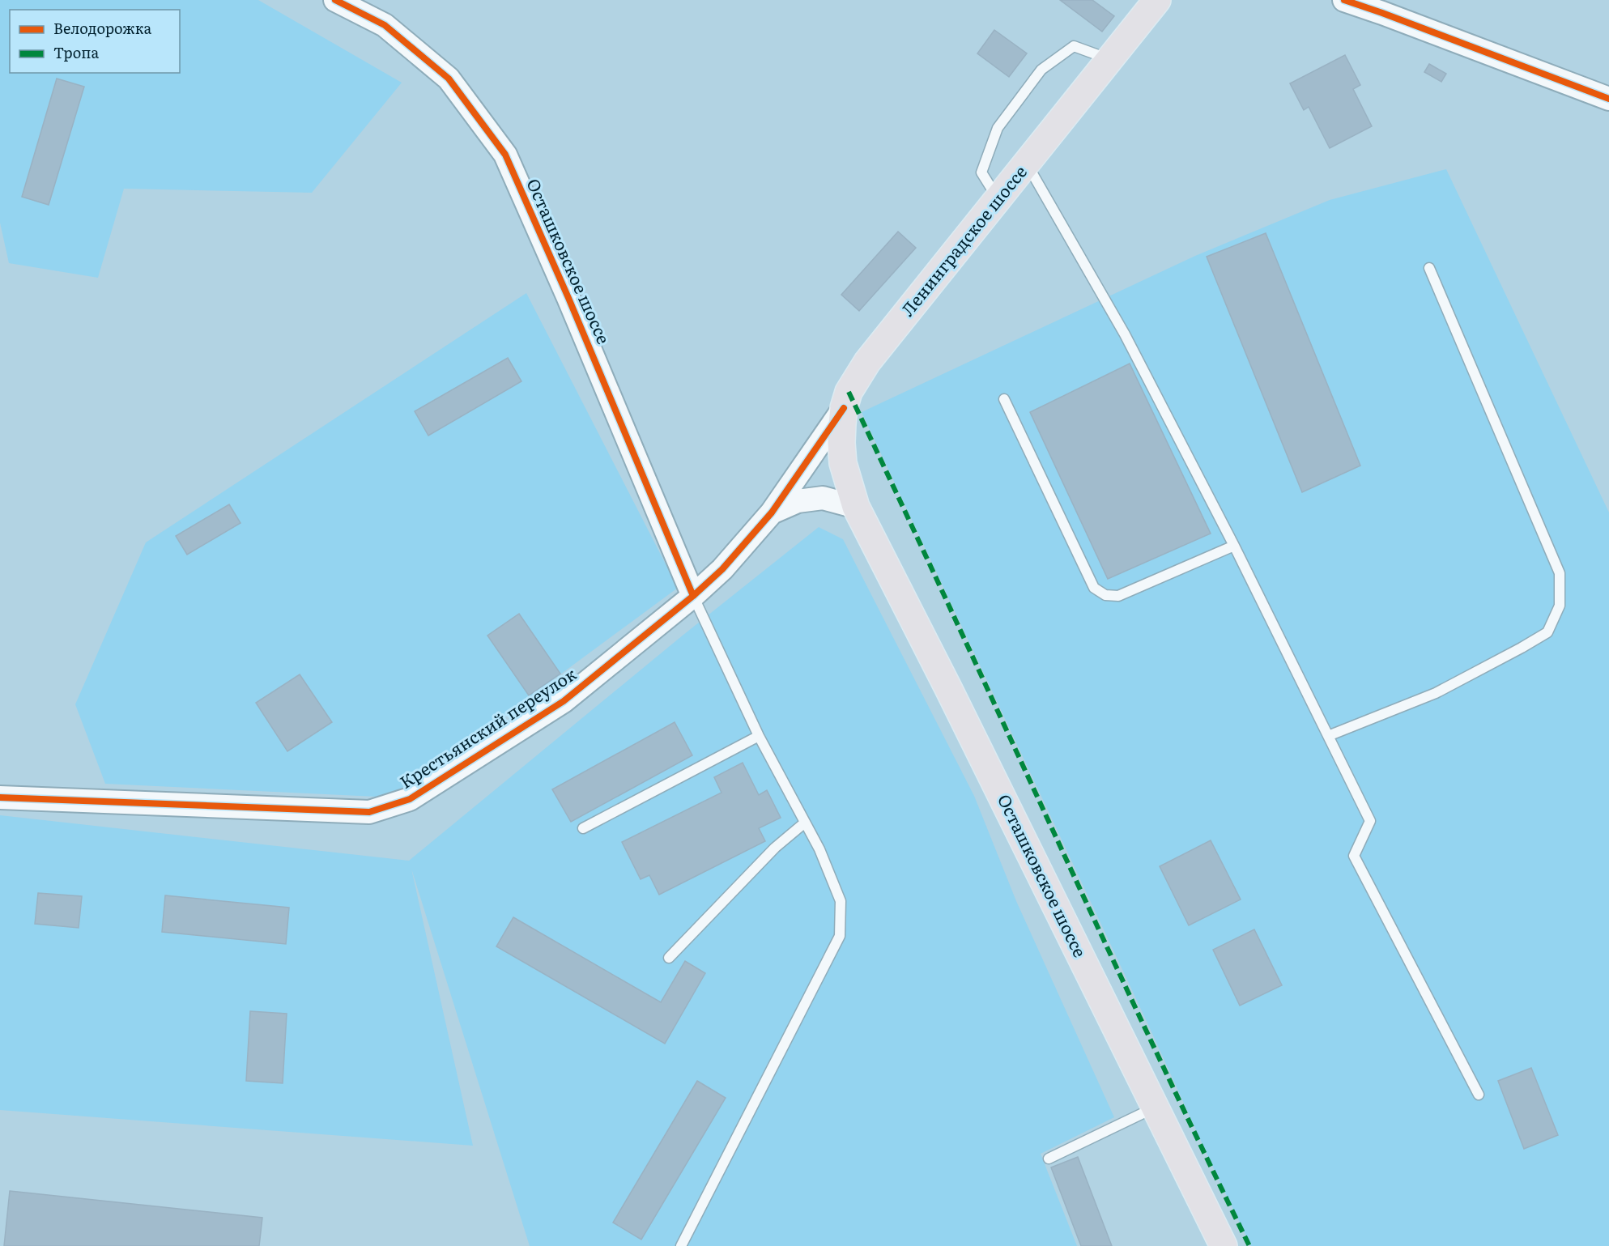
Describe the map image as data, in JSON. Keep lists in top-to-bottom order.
{
  "streets": {
    "main road": ["Ленинградское шоссе", "Осташковское шоссе"],
    "street": ["Крестьянский переулок"]
  },
  "crossings": [
    ["Ленинградское шоссе", "Осташковское шоссе"],
    ["Ленинградское шоссе", "Крестьянский переулок"],
    ["Осташковское шоссе", "Крестьянский переулок"]
  ],
  "legend": ["Велодорожка", "Тропа"]
}
